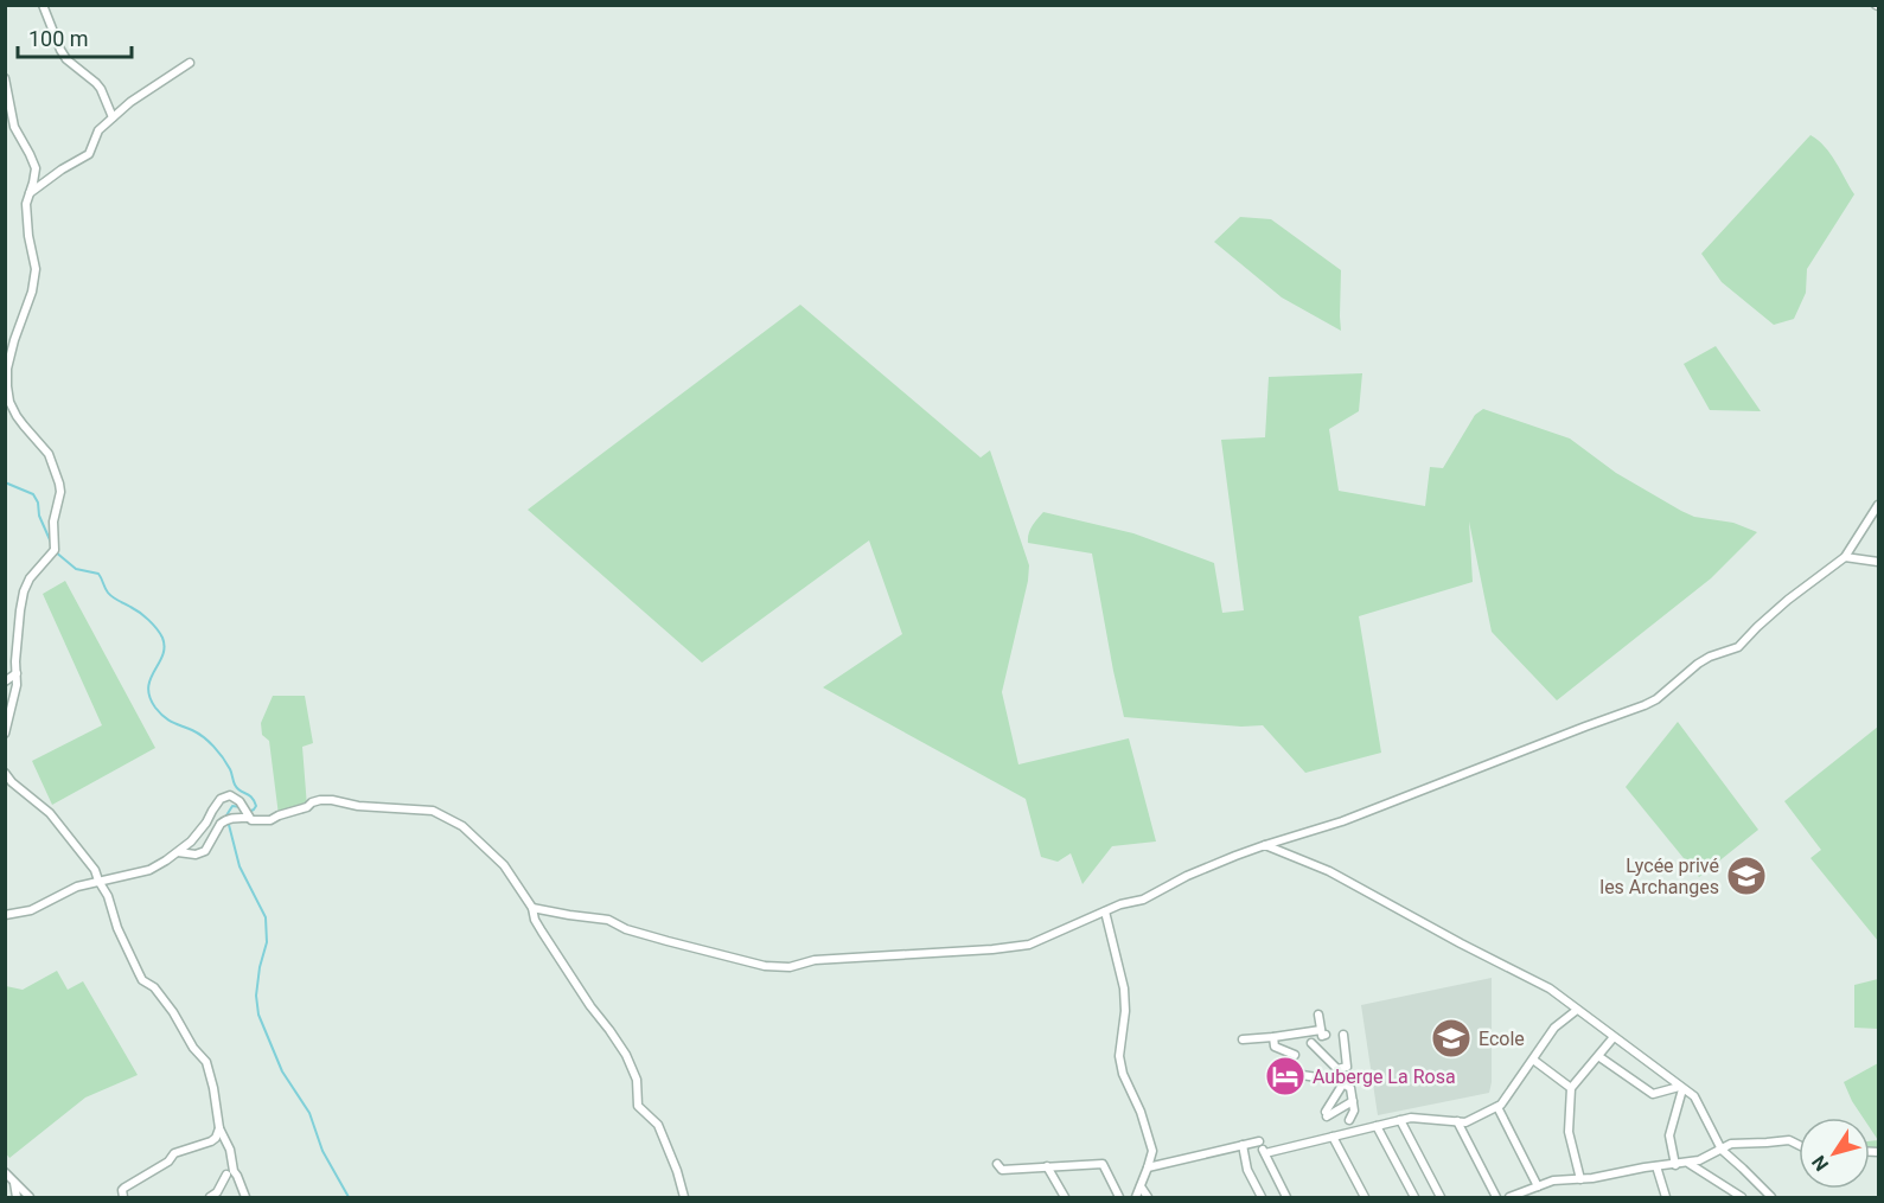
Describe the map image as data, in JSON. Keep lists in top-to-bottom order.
{
  "places": {
    "school or university": ["Lycée privé les Archanges", "Ecole"],
    "hotel": ["Auberge La Rosa"]
  },
  "scale_bar": "100 m",
  "north": "bottom left"
}
